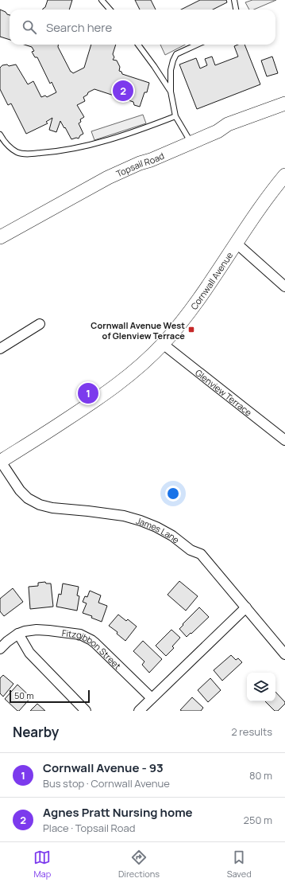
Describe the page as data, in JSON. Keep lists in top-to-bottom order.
{
  "streets": {
    "main road": ["Topsail Road", "Cornwall Avenue"],
    "street": ["Glenview Terrace", "James Lane", "Fitzgibbon Street"]
  },
  "crossings": [
    ["Cornwall Avenue", "Glenview Terrace"],
    ["Cornwall Avenue", "James Lane"]
  ],
  "places": {
    "transit": ["Cornwall Avenue West of Glenview Terrace"]
  },
  "scale_bar": "50 m",
  "page": {
    "search": "Search here",
    "pins": ["2", "1"],
    "scale": "50 m",
    "heading": ["Nearby", "2 results"],
    "list": [
      {
        "mark": "1",
        "name": "Cornwall Avenue - 93",
        "note": "Bus stop · Cornwall Avenue",
        "value": "80 m"
      },
      {
        "mark": "2",
        "name": "Agnes Pratt Nursing home",
        "note": "Place · Topsail Road",
        "value": "250 m"
      }
    ],
    "nav": ["Map", "Directions", "Saved"]
  }
}
